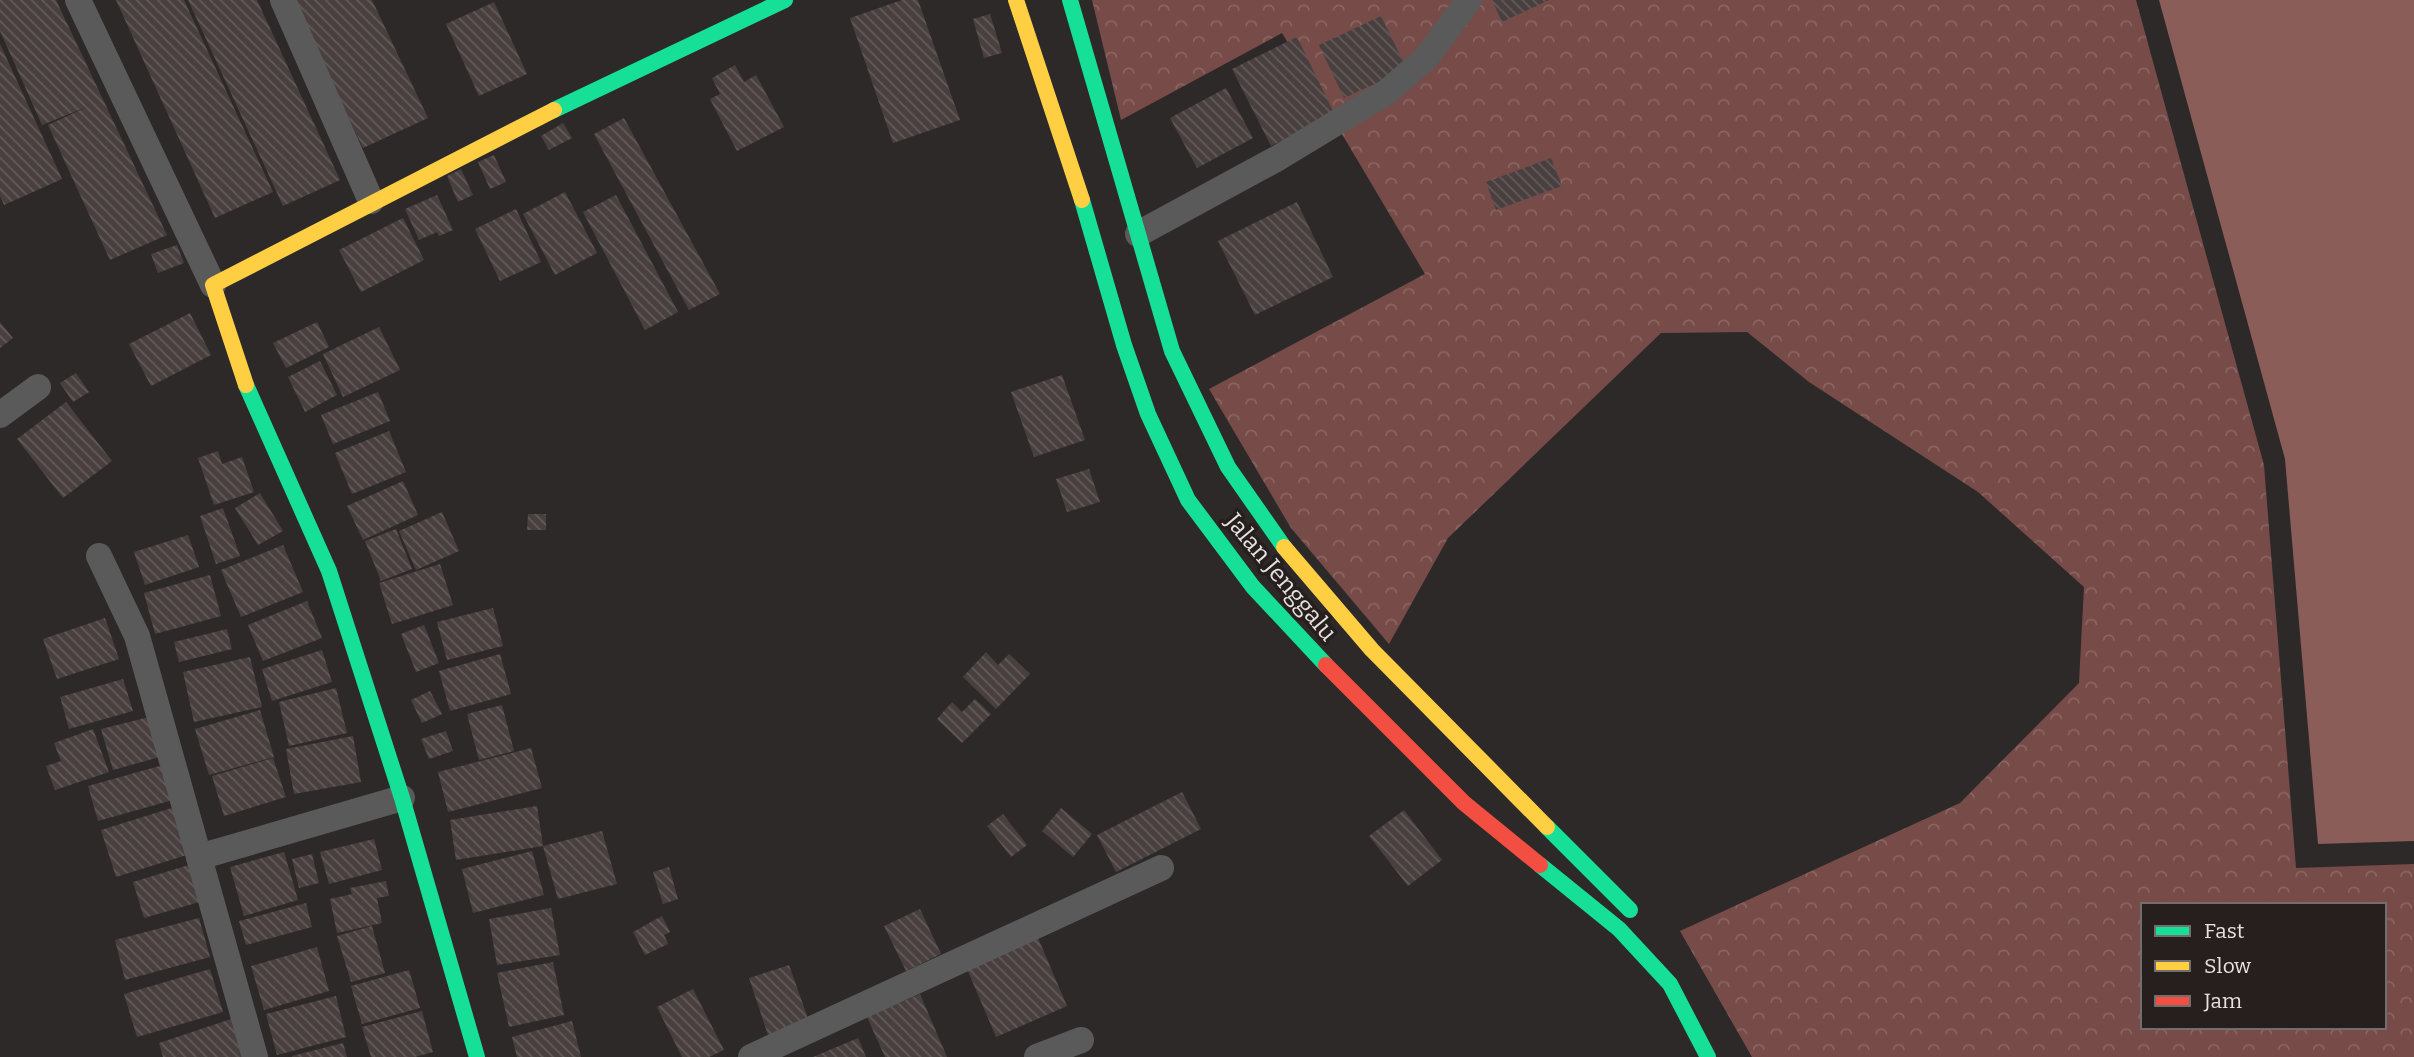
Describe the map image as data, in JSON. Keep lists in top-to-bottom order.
{
  "streets": {
    "main road": ["Jalan Jenggalu"]
  },
  "legend": ["Fast", "Slow", "Jam"]
}
